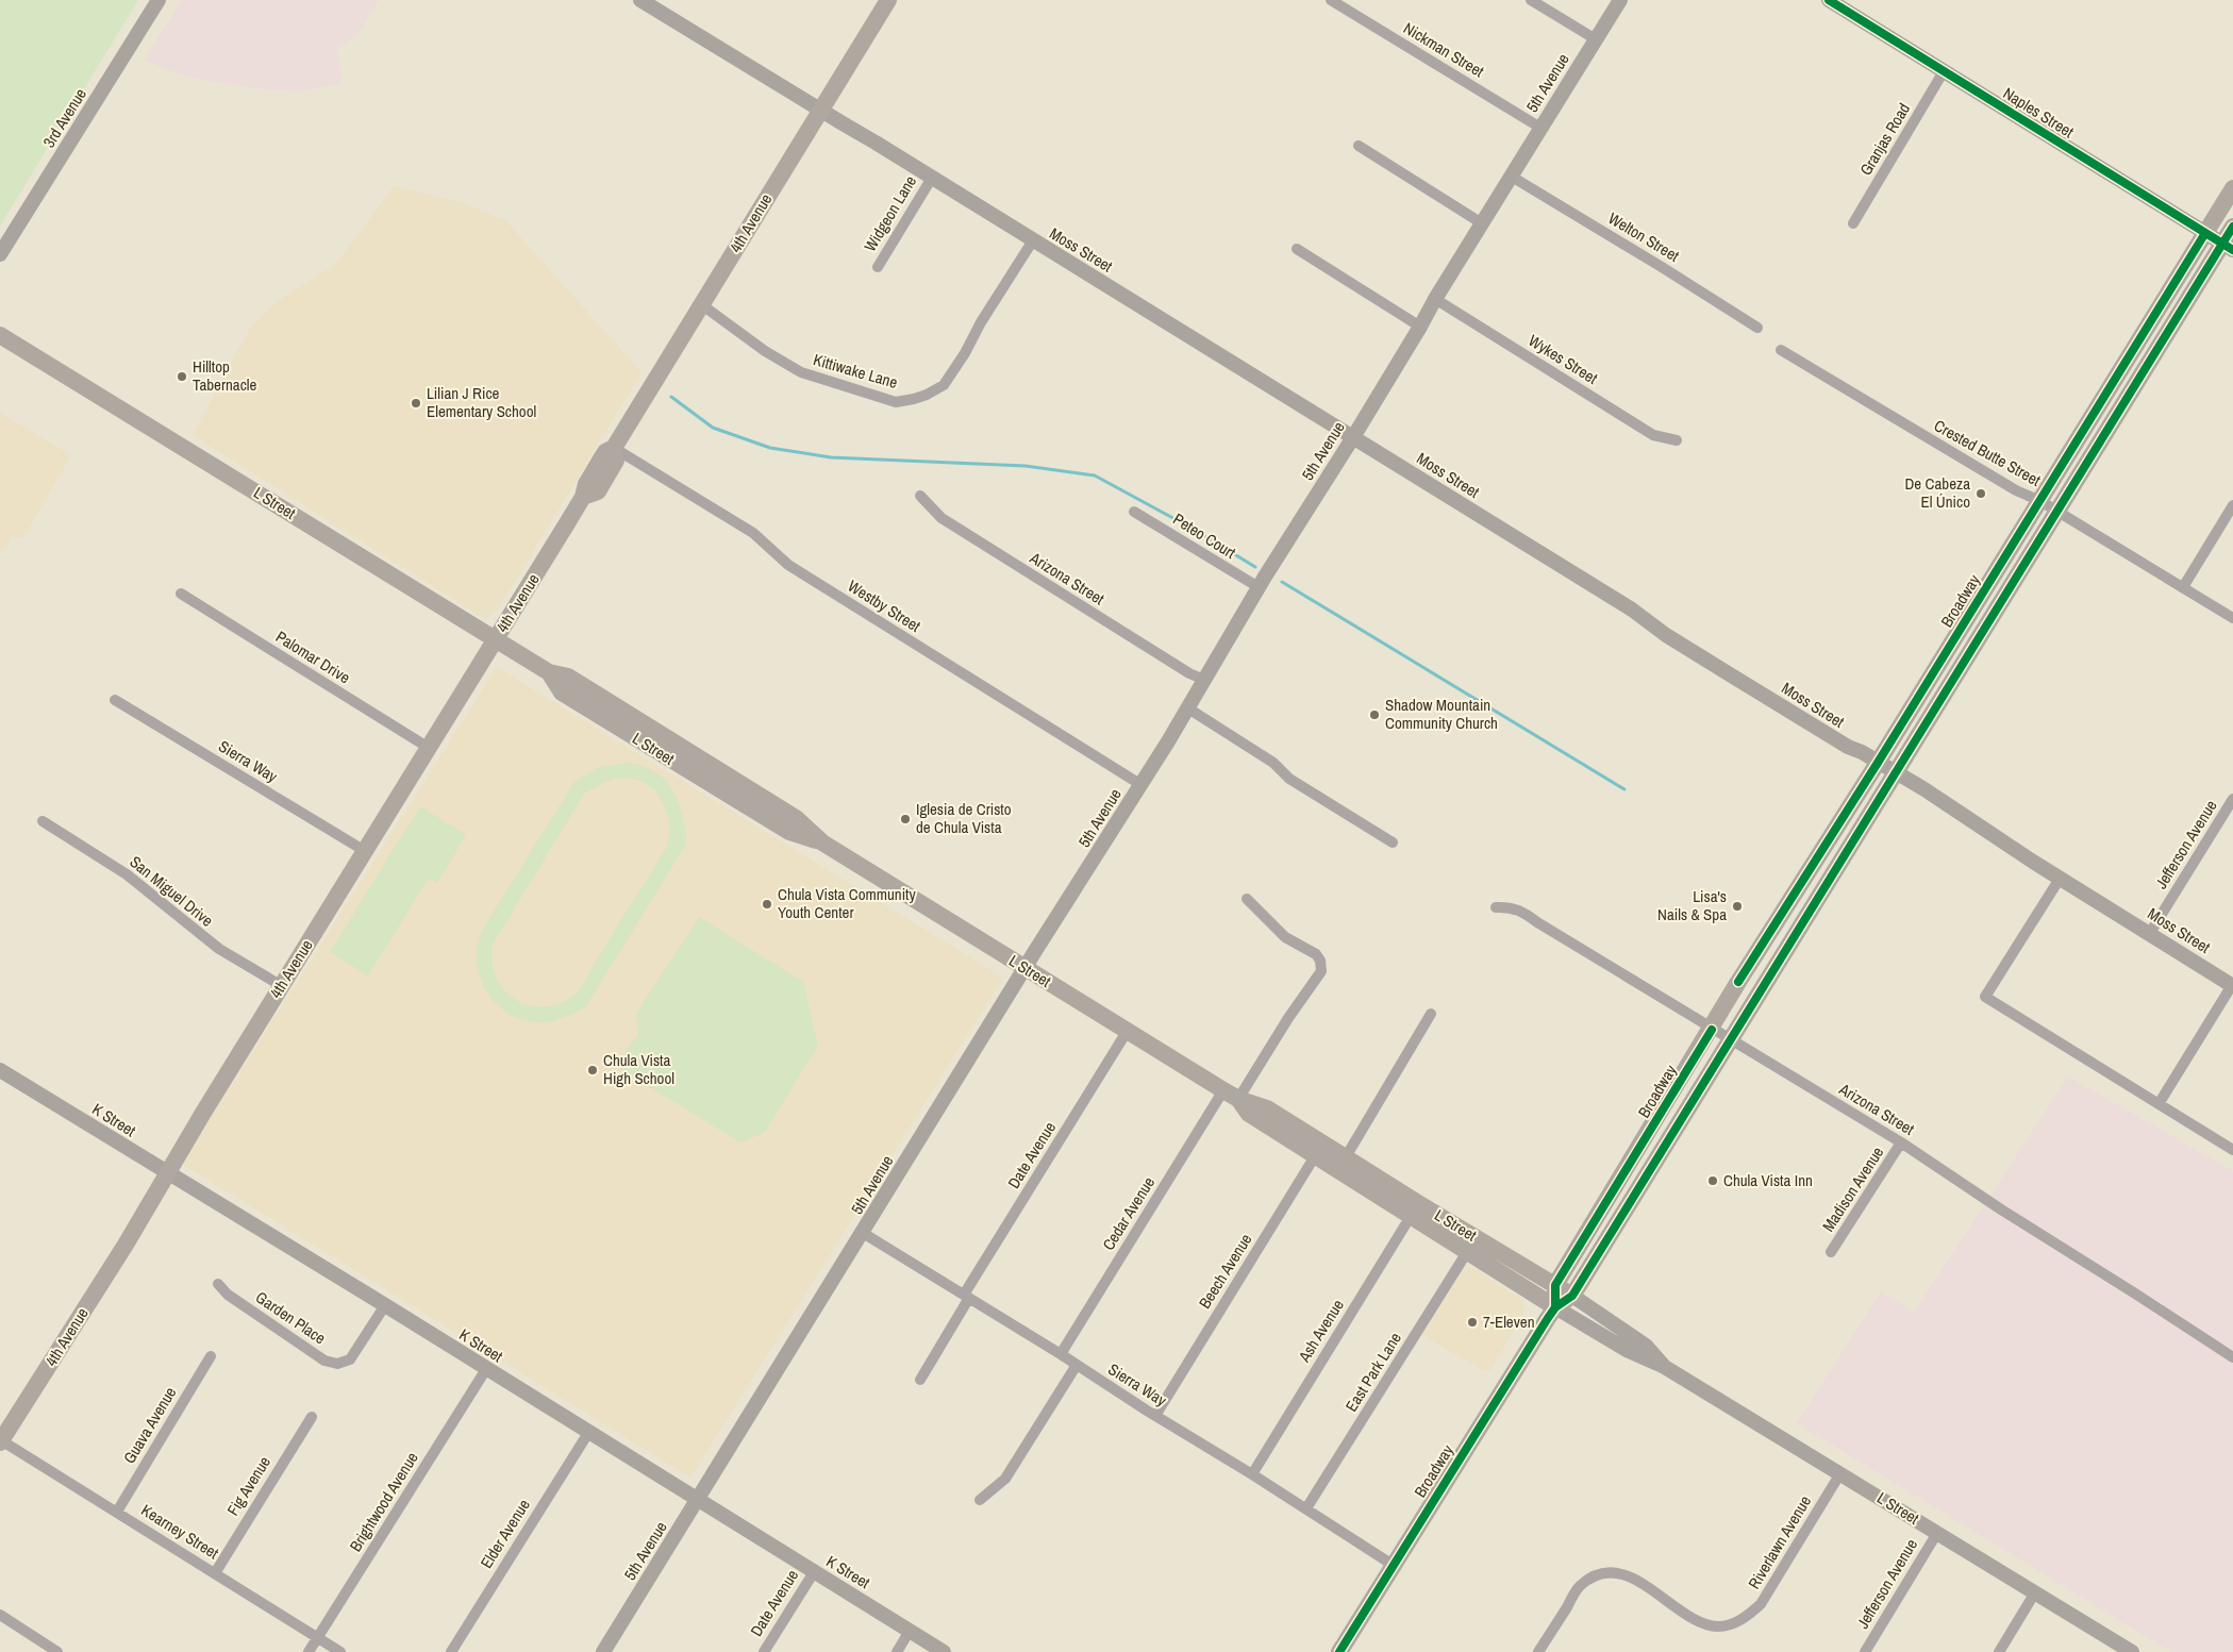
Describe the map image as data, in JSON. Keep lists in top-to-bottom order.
{
  "streets": {
    "main road": ["4th Avenue", "L Street", "Broadway"],
    "street": [
      "Nickman Street",
      "5th Avenue",
      "Naples Street",
      "3rd Avenue",
      "Granjas Road",
      "Widgeon Lane",
      "Welton Street",
      "Moss Street",
      "Wykes Street",
      "Kittiwake Lane",
      "Crested Butte Street",
      "Peteo Court",
      "Arizona Street",
      "Westby Street",
      "Palomar Drive",
      "Sierra Way",
      "Jefferson Avenue",
      "San Miguel Drive",
      "K Street",
      "Date Avenue",
      "Madison Avenue",
      "Cedar Avenue",
      "Beech Avenue",
      "Garden Place",
      "Ash Avenue",
      "East Park Lane",
      "Guava Avenue",
      "Fig Avenue",
      "Brightwood Avenue",
      "Kearney Street",
      "Elder Avenue",
      "Riverlawn Avenue"
    ]
  },
  "crossings": [
    ["Nickman Street", "5th Avenue"],
    ["5th Avenue", "Welton Street"],
    ["5th Avenue", "Moss Street"],
    ["5th Avenue", "Wykes Street"],
    ["5th Avenue", "L Street"],
    ["5th Avenue", "Peteo Court"],
    ["5th Avenue", "Arizona Street"],
    ["5th Avenue", "Westby Street"],
    ["5th Avenue", "Sierra Way"],
    ["5th Avenue", "K Street"],
    ["Naples Street", "Granjas Road"],
    ["Naples Street", "Broadway"],
    ["Widgeon Lane", "Moss Street"],
    ["4th Avenue", "Moss Street"],
    ["4th Avenue", "Kittiwake Lane"],
    ["4th Avenue", "L Street"],
    ["4th Avenue", "Westby Street"],
    ["4th Avenue", "Palomar Drive"],
    ["4th Avenue", "Sierra Way"],
    ["4th Avenue", "San Miguel Drive"],
    ["4th Avenue", "K Street"],
    ["4th Avenue", "Kearney Street"],
    ["Moss Street", "Kittiwake Lane"],
    ["Moss Street", "Broadway"],
    ["Moss Street", "Jefferson Avenue"],
    ["Crested Butte Street", "Broadway"],
    ["L Street", "Broadway"],
    ["L Street", "Jefferson Avenue"],
    ["L Street", "Date Avenue"],
    ["L Street", "Cedar Avenue"],
    ["L Street", "Beech Avenue"],
    ["L Street", "Ash Avenue"],
    ["L Street", "East Park Lane"],
    ["L Street", "Riverlawn Avenue"],
    ["Arizona Street", "Broadway"],
    ["Arizona Street", "Madison Avenue"],
    ["Broadway", "Sierra Way"],
    ["Sierra Way", "Date Avenue"],
    ["Sierra Way", "Cedar Avenue"],
    ["Sierra Way", "Beech Avenue"],
    ["Sierra Way", "Ash Avenue"],
    ["Sierra Way", "East Park Lane"],
    ["K Street", "Date Avenue"],
    ["K Street", "Garden Place"],
    ["K Street", "Brightwood Avenue"],
    ["K Street", "Elder Avenue"],
    ["Guava Avenue", "Kearney Street"],
    ["Fig Avenue", "Kearney Street"],
    ["Brightwood Avenue", "Kearney Street"]
  ],
  "places": [
    "Hilltop Tabernacle",
    "Lilian J Rice Elementary School",
    "De Cabeza El Único",
    "Shadow Mountain Community Church",
    "Iglesia de Cristo de Chula Vista",
    "Chula Vista Community Youth Center",
    "Lisa's Nails & Spa",
    "Chula Vista High School",
    "Chula Vista Inn",
    "7-Eleven"
  ]
}
